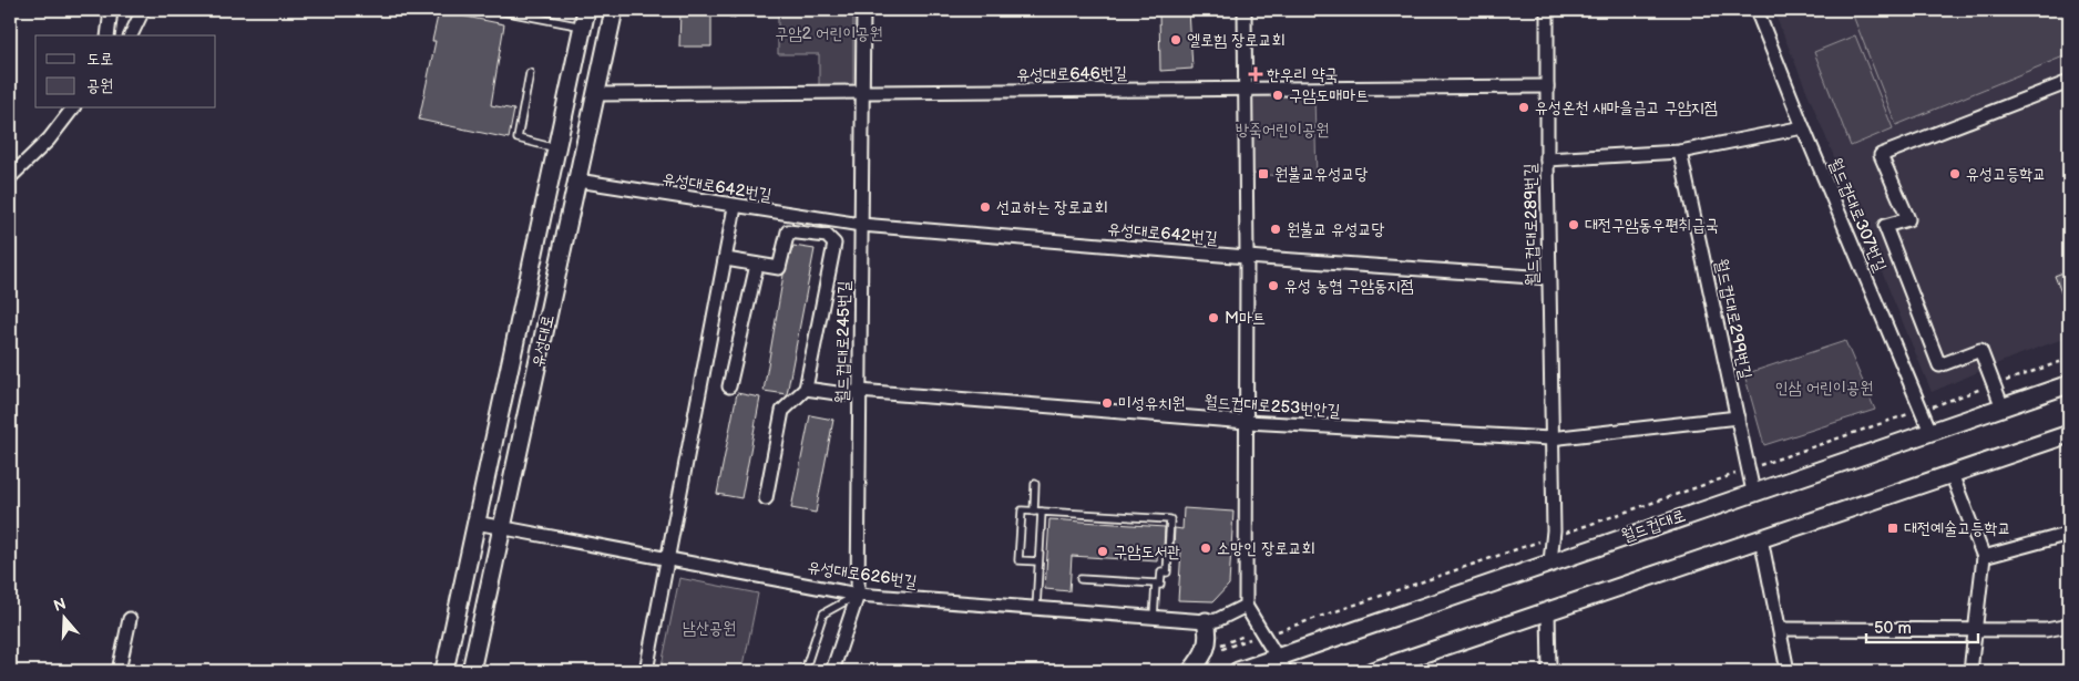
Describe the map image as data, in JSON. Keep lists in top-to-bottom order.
{
  "streets": {
    "street": [
      "유성대로646번길",
      "유성대로642번길",
      "월드컵대로307번길",
      "월드컵대로289번길",
      "월드컵대로299번길",
      "유성대로",
      "월드컵대로245번길",
      "월드컵대로253번안길",
      "월드컵대로",
      "유성대로626번길"
    ]
  },
  "crossings": [
    ["유성대로646번길", "월드컵대로289번길"],
    ["유성대로646번길", "유성대로"],
    ["유성대로646번길", "월드컵대로245번길"],
    ["유성대로642번길", "월드컵대로289번길"],
    ["유성대로642번길", "유성대로"],
    ["유성대로642번길", "월드컵대로245번길"],
    ["월드컵대로307번길", "월드컵대로"],
    ["월드컵대로289번길", "월드컵대로253번안길"],
    ["월드컵대로289번길", "월드컵대로"],
    ["월드컵대로299번길", "월드컵대로"],
    ["유성대로", "유성대로626번길"],
    ["월드컵대로245번길", "월드컵대로253번안길"],
    ["월드컵대로245번길", "유성대로626번길"]
  ],
  "parks": [
    "구암2 어린이공원",
    "방죽어린이공원",
    "인삼 어린이공원",
    "남산공원"
  ],
  "places": {
    "other": [
      "엘로힘 장로교회",
      "구암도매마트",
      "유성온천 새마을금고 구암지점",
      "유성고등학교",
      "선교하는 장로교회",
      "대전구암동우편취급국",
      "원불교 유성교당",
      "유성 농협 구암동지점",
      "M마트",
      "미성유치원",
      "소망인 장로교회",
      "구암도서관"
    ],
    "health": ["한우리 약국"],
    "transit": ["원불교유성교당", "대전예술고등학교"]
  },
  "legend": ["도로", "공원"],
  "scale_bar": "50 m",
  "north": "top"
}
